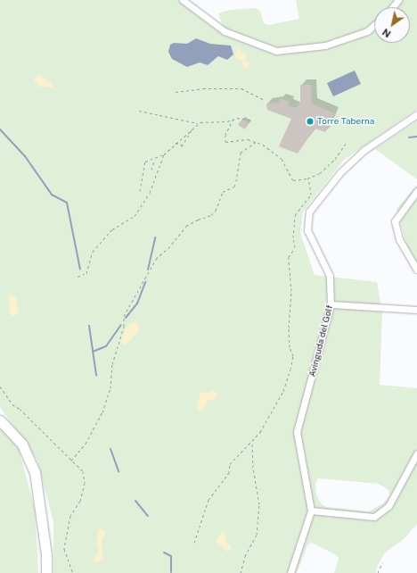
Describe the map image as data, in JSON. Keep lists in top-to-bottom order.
{
  "streets": {
    "street": ["Avinguda del Golf"]
  },
  "places": ["Torre Taberna"],
  "north": "bottom left"
}
